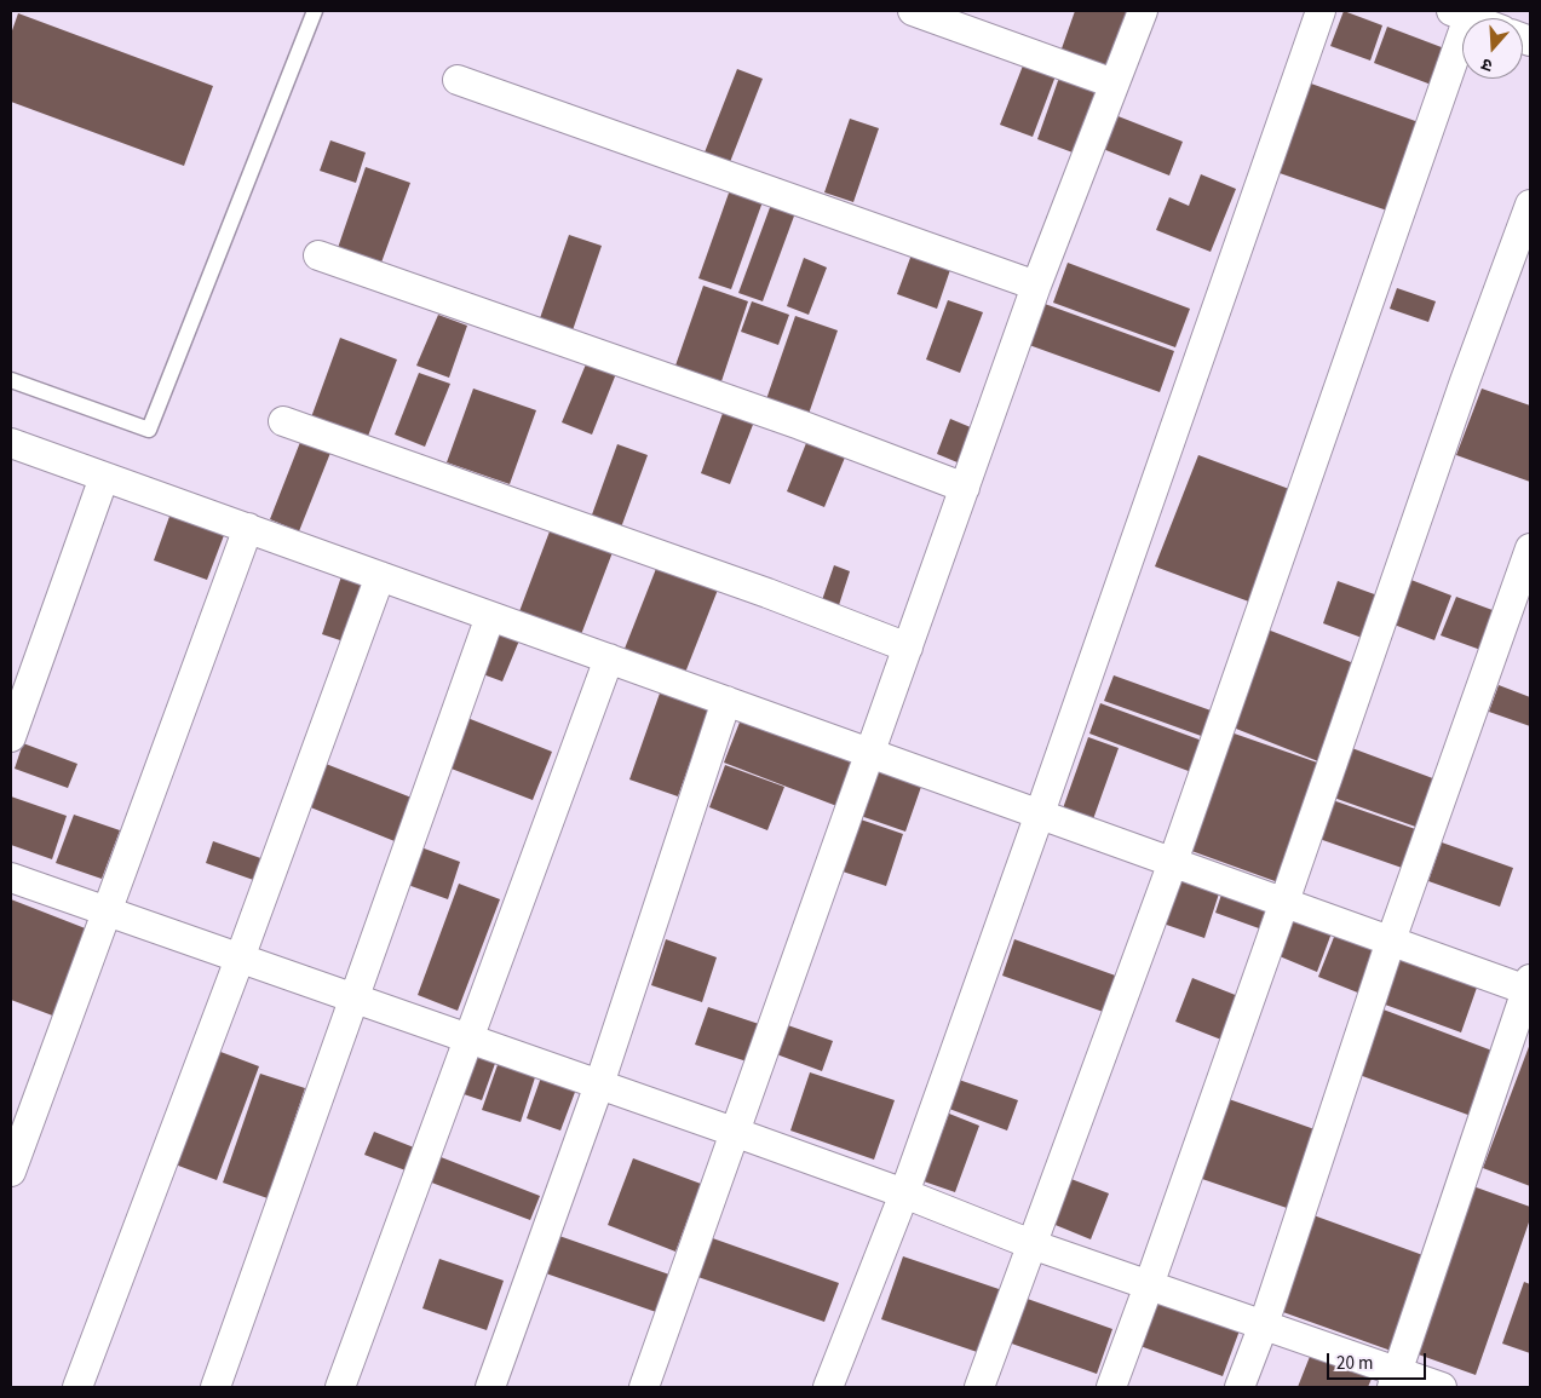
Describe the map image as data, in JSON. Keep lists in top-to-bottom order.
{
  "scale_bar": "20 m",
  "north": "bottom"
}
